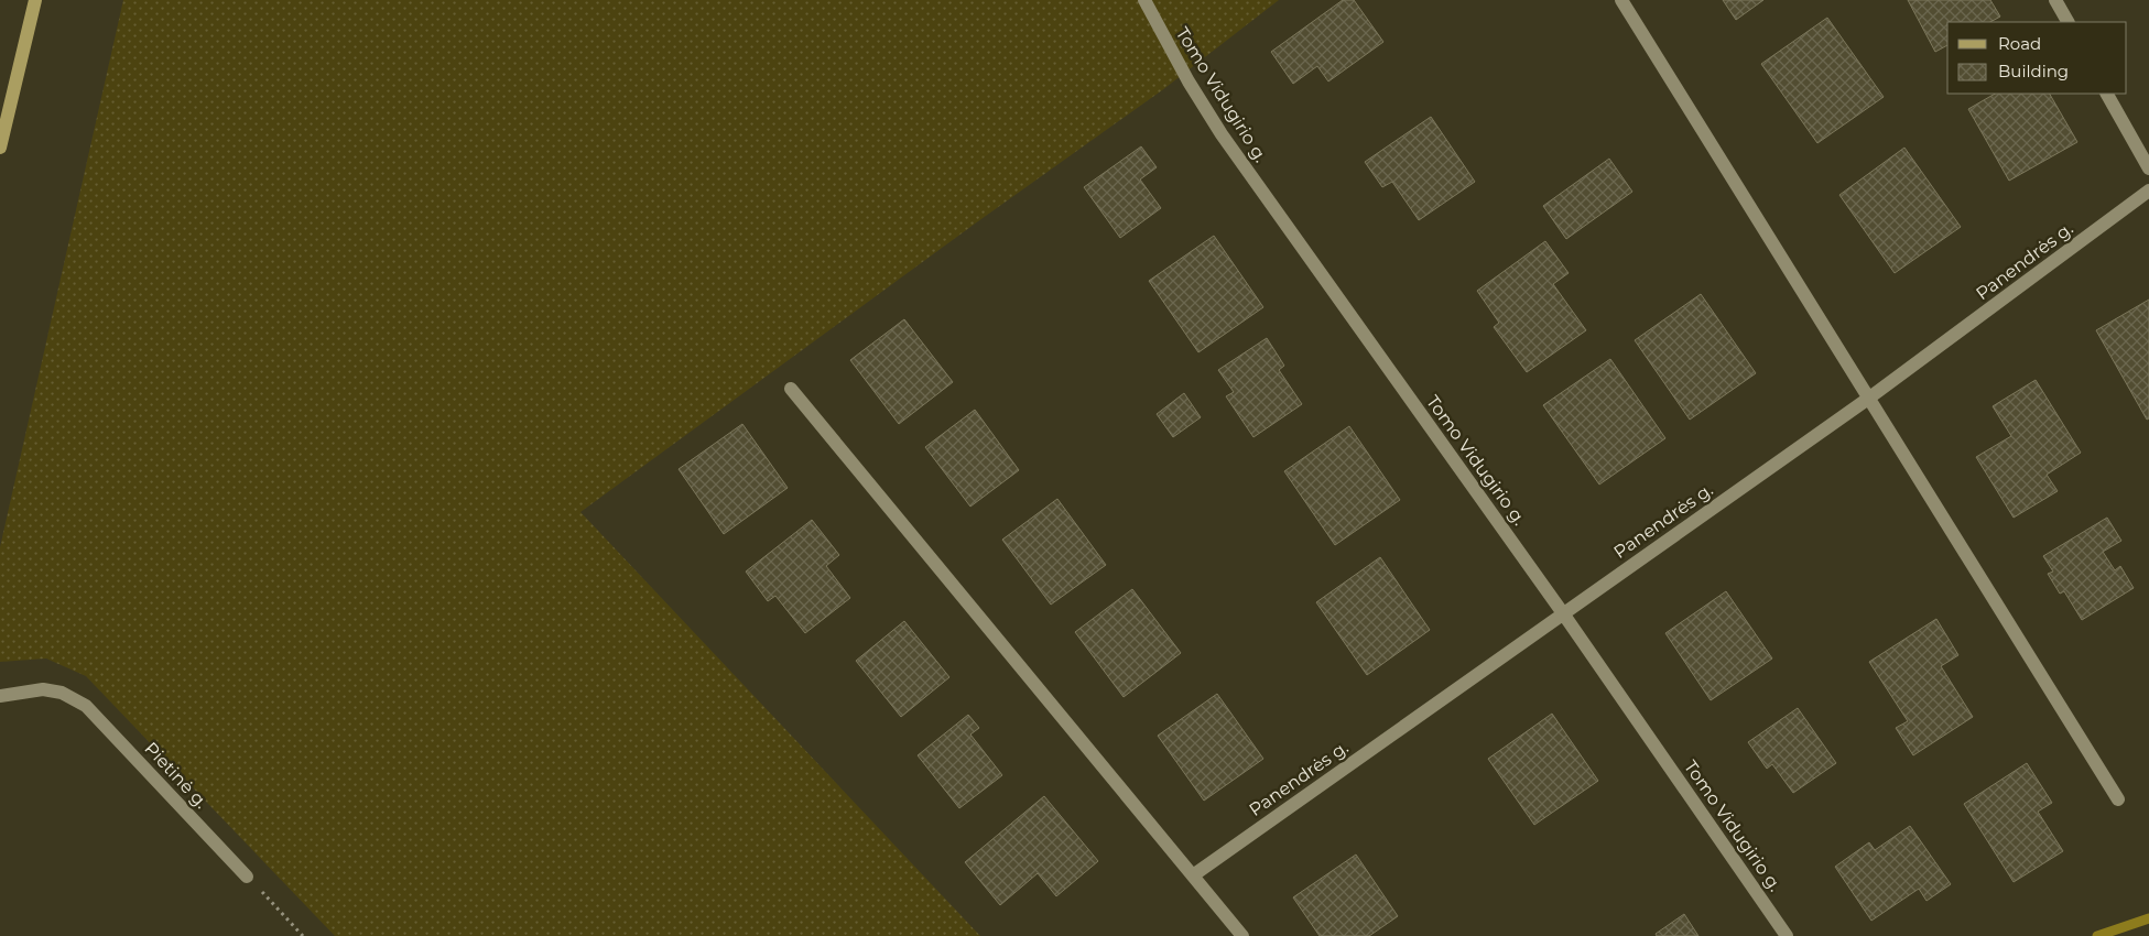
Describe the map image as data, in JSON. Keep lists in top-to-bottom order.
{
  "streets": {
    "street": ["Tomo Vidugirio g.", "Panendrės g.", "Pietinė g."]
  },
  "crossings": [
    ["Tomo Vidugirio g.", "Panendrės g."]
  ],
  "legend": ["Road", "Building"]
}
